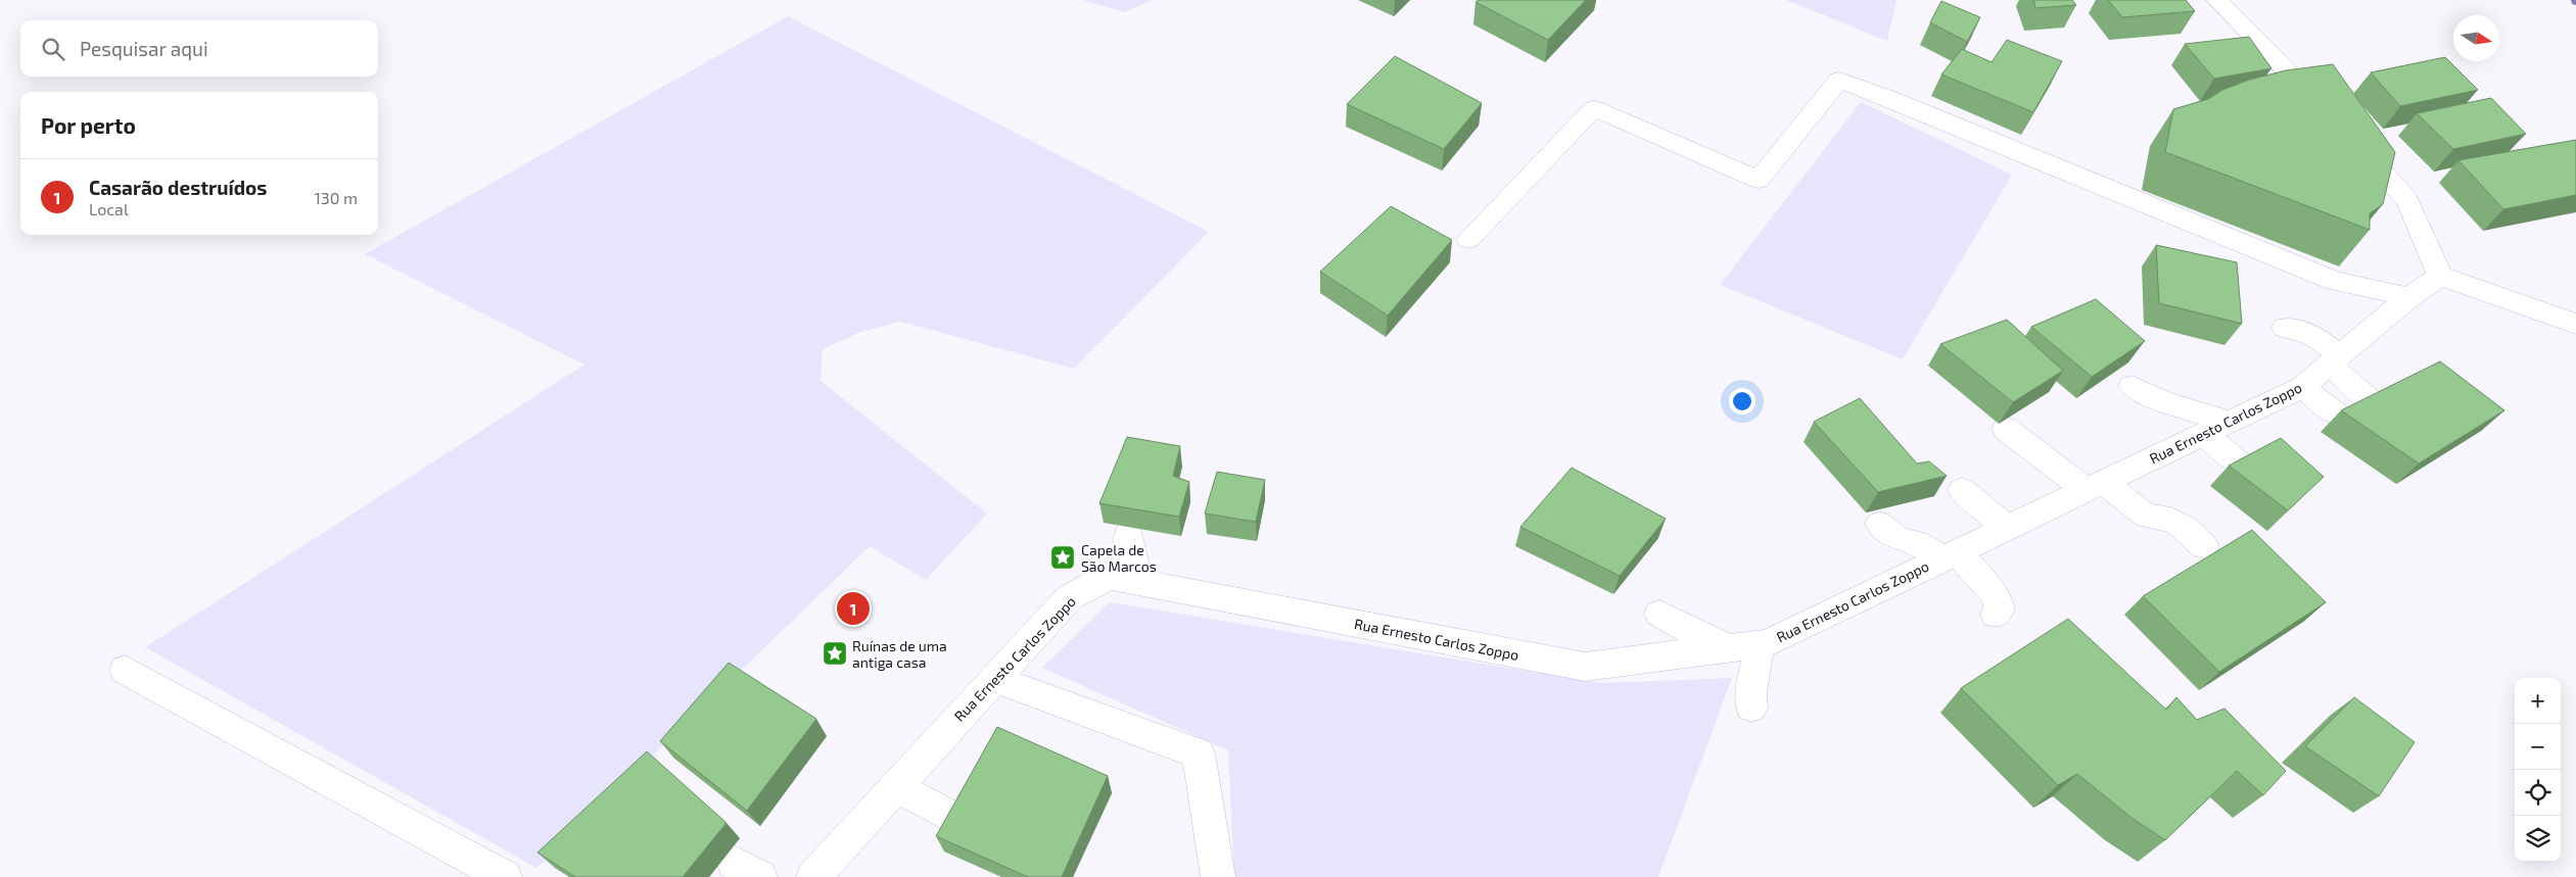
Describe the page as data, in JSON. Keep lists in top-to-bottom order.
{
  "streets": {
    "street": ["Rua Ernesto Carlos Zoppo"]
  },
  "places": {
    "place": ["Capela de São Marcos", "Ruínas de uma antiga casa"]
  },
  "north": "right",
  "page": {
    "search": "Pesquisar aqui",
    "heading": "Por perto",
    "list": [
      {
        "mark": "1",
        "name": "Casarão destruídos",
        "note": "Local",
        "value": "130 m"
      }
    ],
    "pins": "1",
    "map_buttons": ["+", "−"]
  }
}
